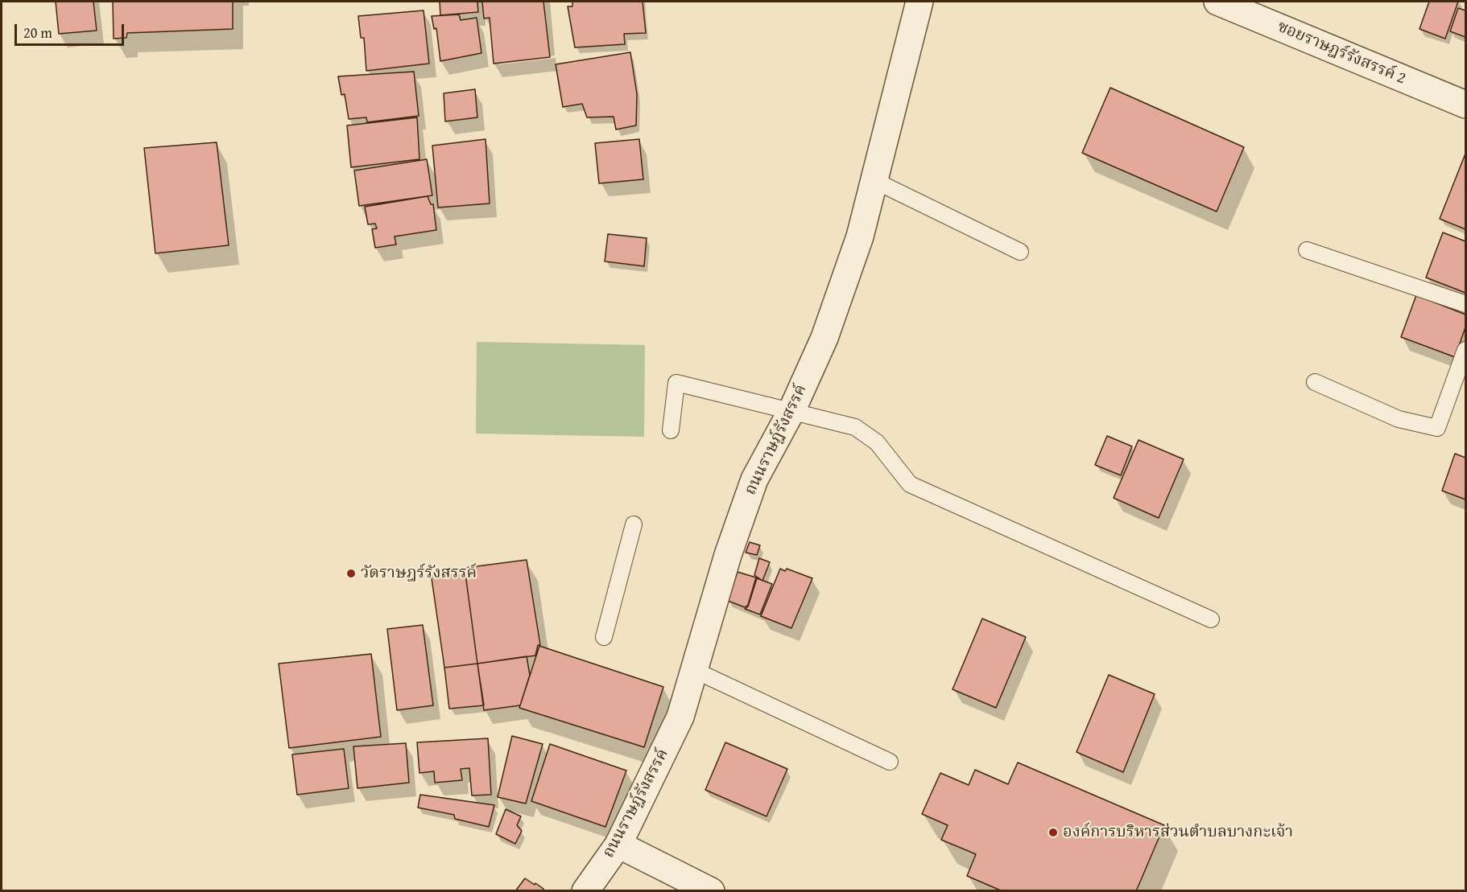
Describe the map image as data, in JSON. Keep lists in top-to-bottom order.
{
  "streets": {
    "street": ["ซอยราษฎร์รังสรรค์ 2", "ถนนราษฎ์รังสรรค์"]
  },
  "places": ["วัดราษฎร์รังสรรค์", "องค์การบริหารส่วนตำบลบางกะเจ้า"],
  "scale_bar": "20 m"
}
